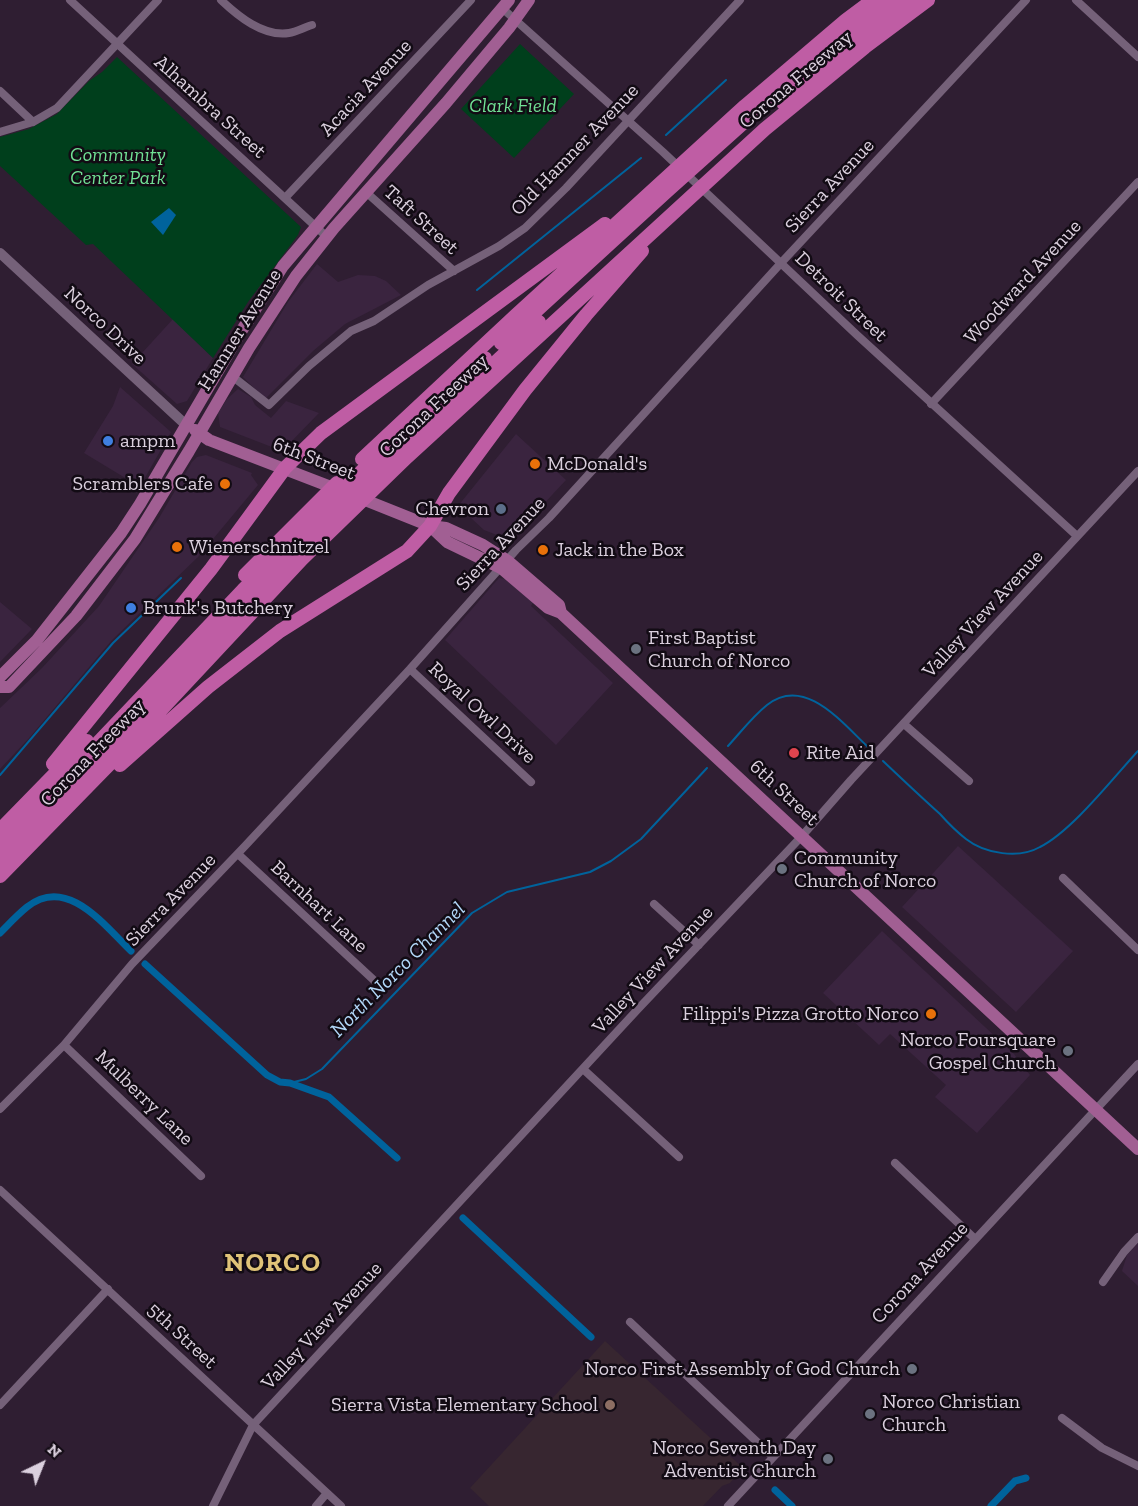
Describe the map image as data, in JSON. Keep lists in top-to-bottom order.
{
  "streets": {
    "highway": ["Corona Freeway"],
    "main road": ["Norco Drive", "Hamner Avenue", "6th Street"],
    "street": [
      "Acacia Avenue",
      "Alhambra Street",
      "Old Hamner Avenue",
      "Sierra Avenue",
      "Taft Street",
      "Woodward Avenue",
      "Detroit Street",
      "Valley View Avenue",
      "Royal Owl Drive",
      "Barnhart Lane",
      "Mulberry Lane",
      "Corona Avenue",
      "5th Street"
    ]
  },
  "crossings": [
    ["Acacia Avenue", "Alhambra Street"],
    ["Alhambra Street", "Hamner Avenue"],
    ["Old Hamner Avenue", "Taft Street"],
    ["Old Hamner Avenue", "Detroit Street"],
    ["Old Hamner Avenue", "Hamner Avenue"],
    ["Sierra Avenue", "Detroit Street"],
    ["Sierra Avenue", "6th Street"],
    ["Sierra Avenue", "Royal Owl Drive"],
    ["Sierra Avenue", "Barnhart Lane"],
    ["Sierra Avenue", "Mulberry Lane"],
    ["Taft Street", "Hamner Avenue"],
    ["Woodward Avenue", "Detroit Street"],
    ["Detroit Street", "Hamner Avenue"],
    ["Detroit Street", "Valley View Avenue"],
    ["Norco Drive", "Hamner Avenue"],
    ["Norco Drive", "6th Street"],
    ["Hamner Avenue", "6th Street"],
    ["6th Street", "Valley View Avenue"],
    ["6th Street", "Corona Avenue"],
    ["Valley View Avenue", "5th Street"]
  ],
  "districts": ["NORCO"],
  "water": ["North Norco Channel"],
  "parks": ["Clark Field", "Community Center Park"],
  "places": [
    "ampm",
    "McDonald's",
    "Scramblers Cafe",
    "Chevron",
    "Wienerschnitzel",
    "Jack in the Box",
    "Brunk's Butchery",
    "First Baptist Church of Norco",
    "Rite Aid",
    "Community Church of Norco",
    "Filippi's Pizza Grotto Norco",
    "Norco Foursquare Gospel Church",
    "Norco First Assembly of God Church",
    "Sierra Vista Elementary School",
    "Norco Christian Church",
    "Norco Seventh Day Adventist Church"
  ],
  "north": "top right"
}
